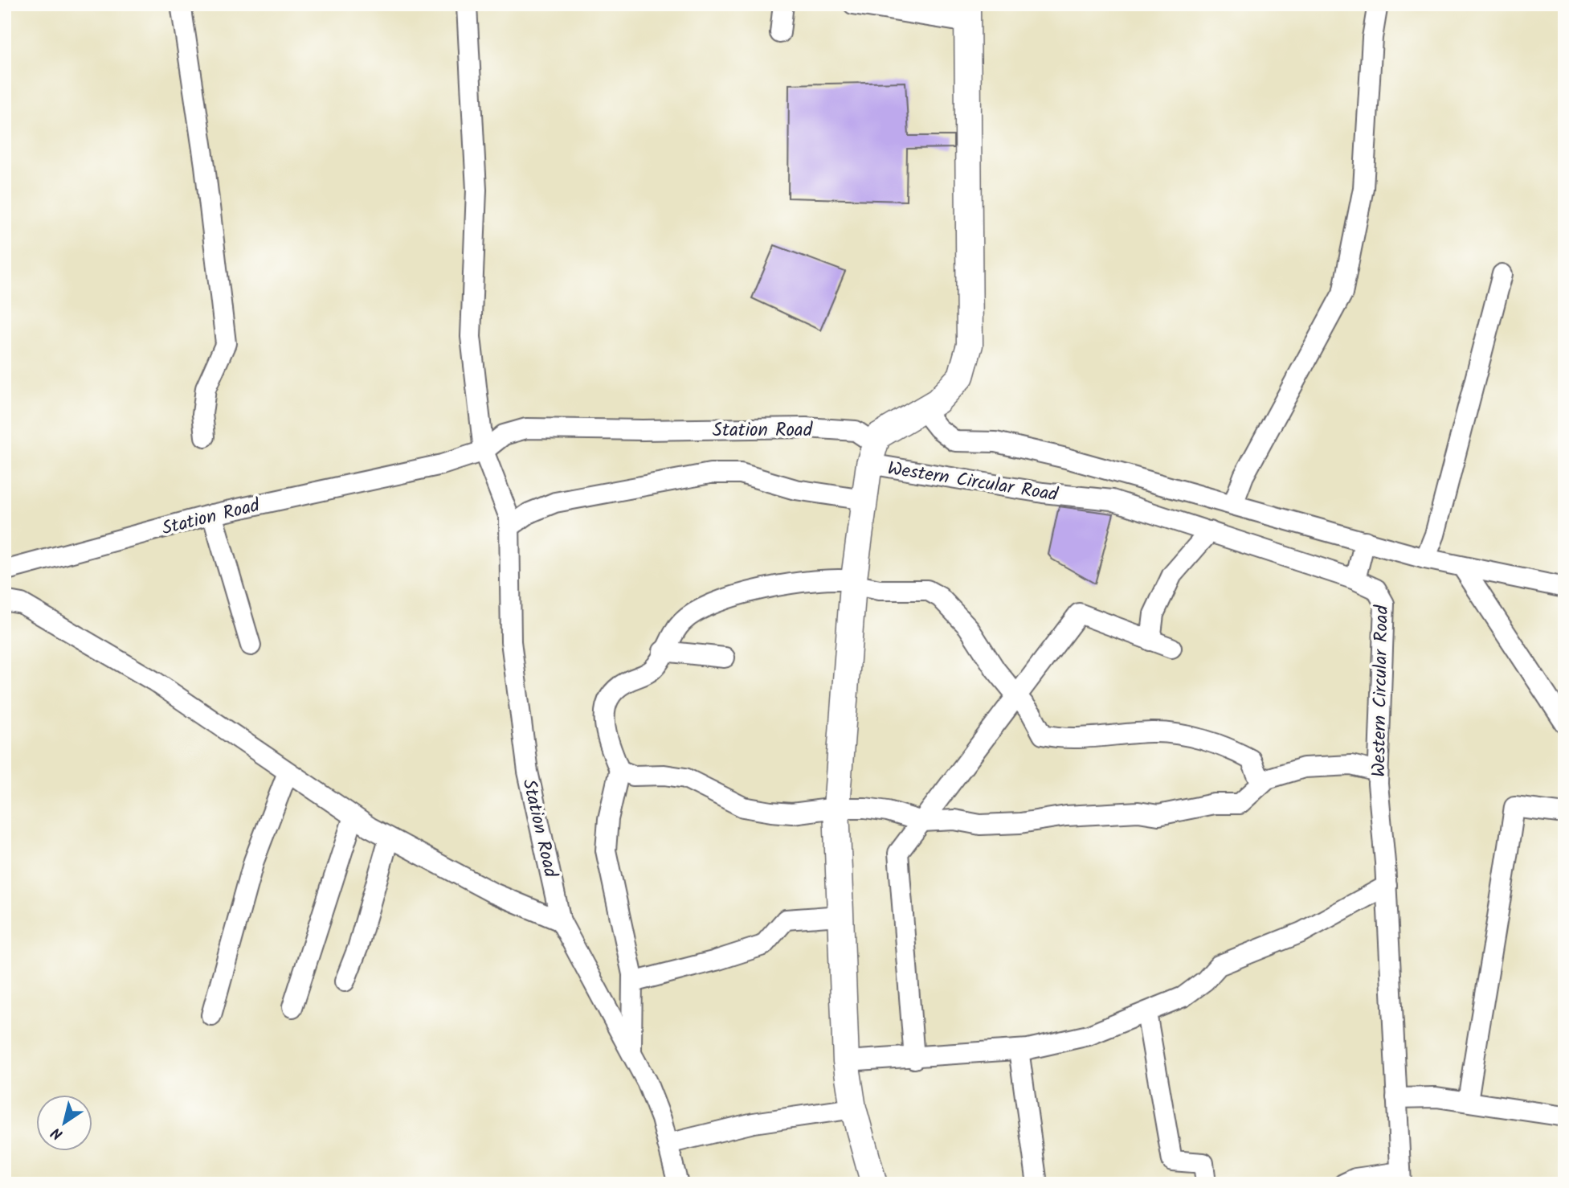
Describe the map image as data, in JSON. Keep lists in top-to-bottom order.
{
  "streets": {
    "street": ["Station Road", "Western Circular Road"]
  },
  "crossings": [
    ["Station Road", "Western Circular Road"]
  ],
  "north": "bottom left"
}
